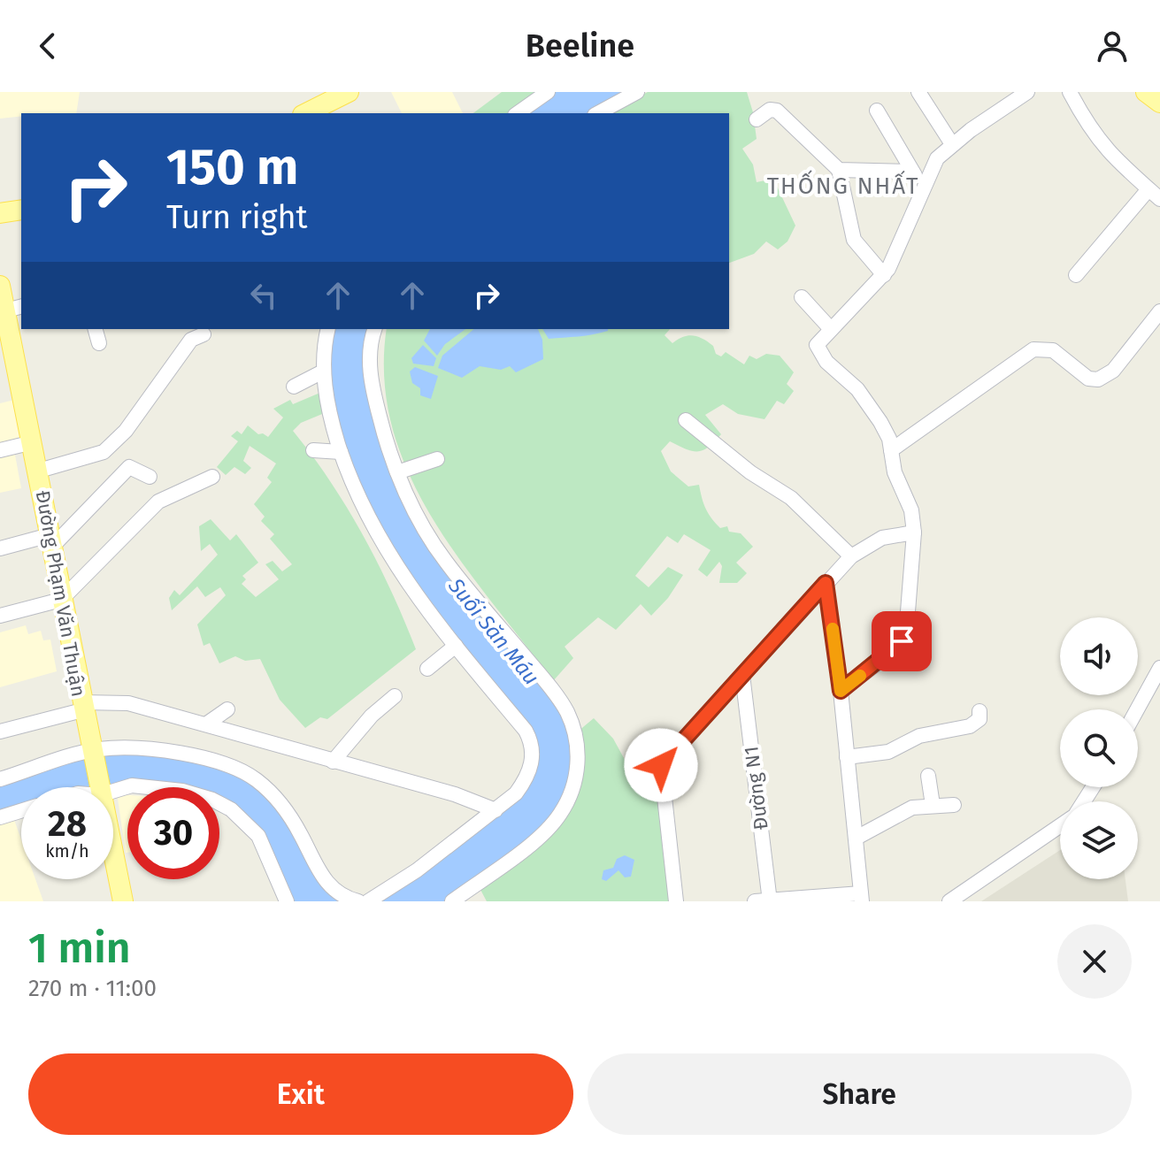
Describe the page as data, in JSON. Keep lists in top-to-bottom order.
{
  "streets": {
    "main road": ["Đường Phạm Văn Thuận"],
    "street": ["Đường N1"]
  },
  "districts": ["THỐNG NHẤT"],
  "water": ["Suối Săn Máu"],
  "page": {
    "header": "Beeline",
    "turn": ["150 m", "Turn right"],
    "speed": "28 km/h",
    "limit": "30",
    "heading": ["1 min", "270 m · 11:00"],
    "buttons": ["Exit", "Share"]
  }
}
